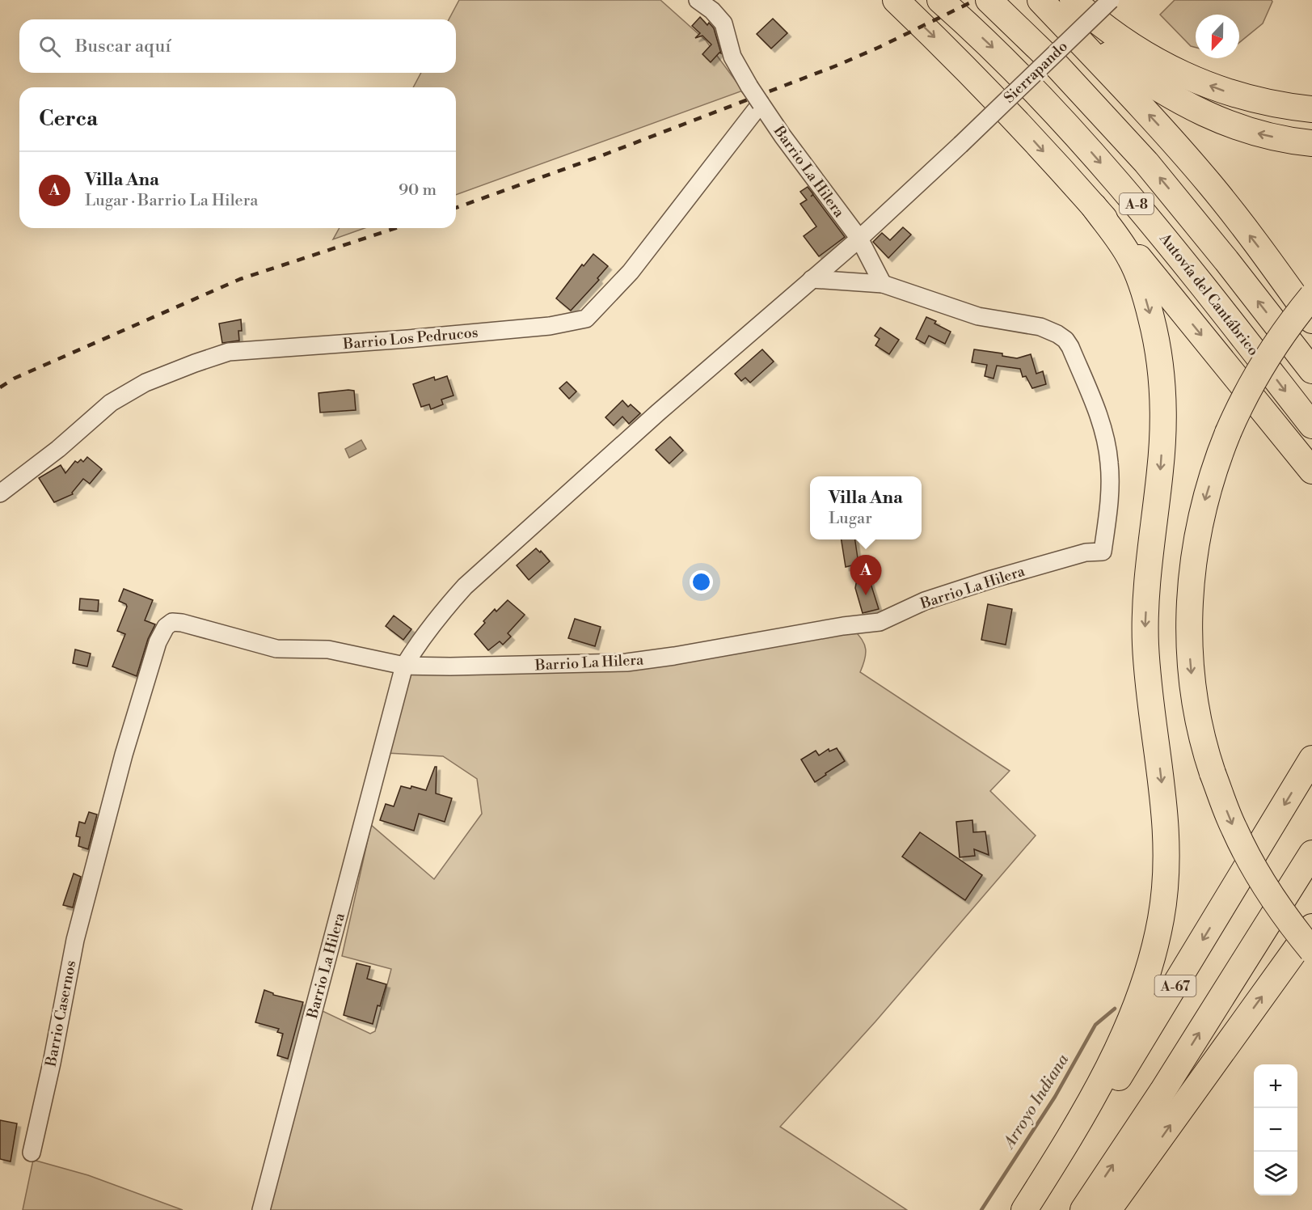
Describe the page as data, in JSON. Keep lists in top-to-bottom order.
{
  "streets": {
    "highway": ["A-8", "Autovía del Cantábrico", "A-67"],
    "street": [
      "Sierrapando",
      "Barrio La Hilera",
      "Barrio Los Pedrucos",
      "Barrio Casernos"
    ]
  },
  "crossings": [
    ["Sierrapando", "Barrio La Hilera"],
    ["Barrio La Hilera", "Barrio Los Pedrucos"],
    ["Barrio La Hilera", "Barrio Casernos"]
  ],
  "water": ["Arroyo Indiana"],
  "north": "bottom",
  "page": {
    "search": "Buscar aquí",
    "heading": "Cerca",
    "list": [
      {
        "mark": "A",
        "name": "Villa Ana",
        "note": "Lugar · Barrio La Hilera",
        "value": "90 m"
      }
    ],
    "popup": ["Villa Ana", "Lugar"],
    "pins": "A",
    "map_buttons": ["+", "−"]
  }
}
